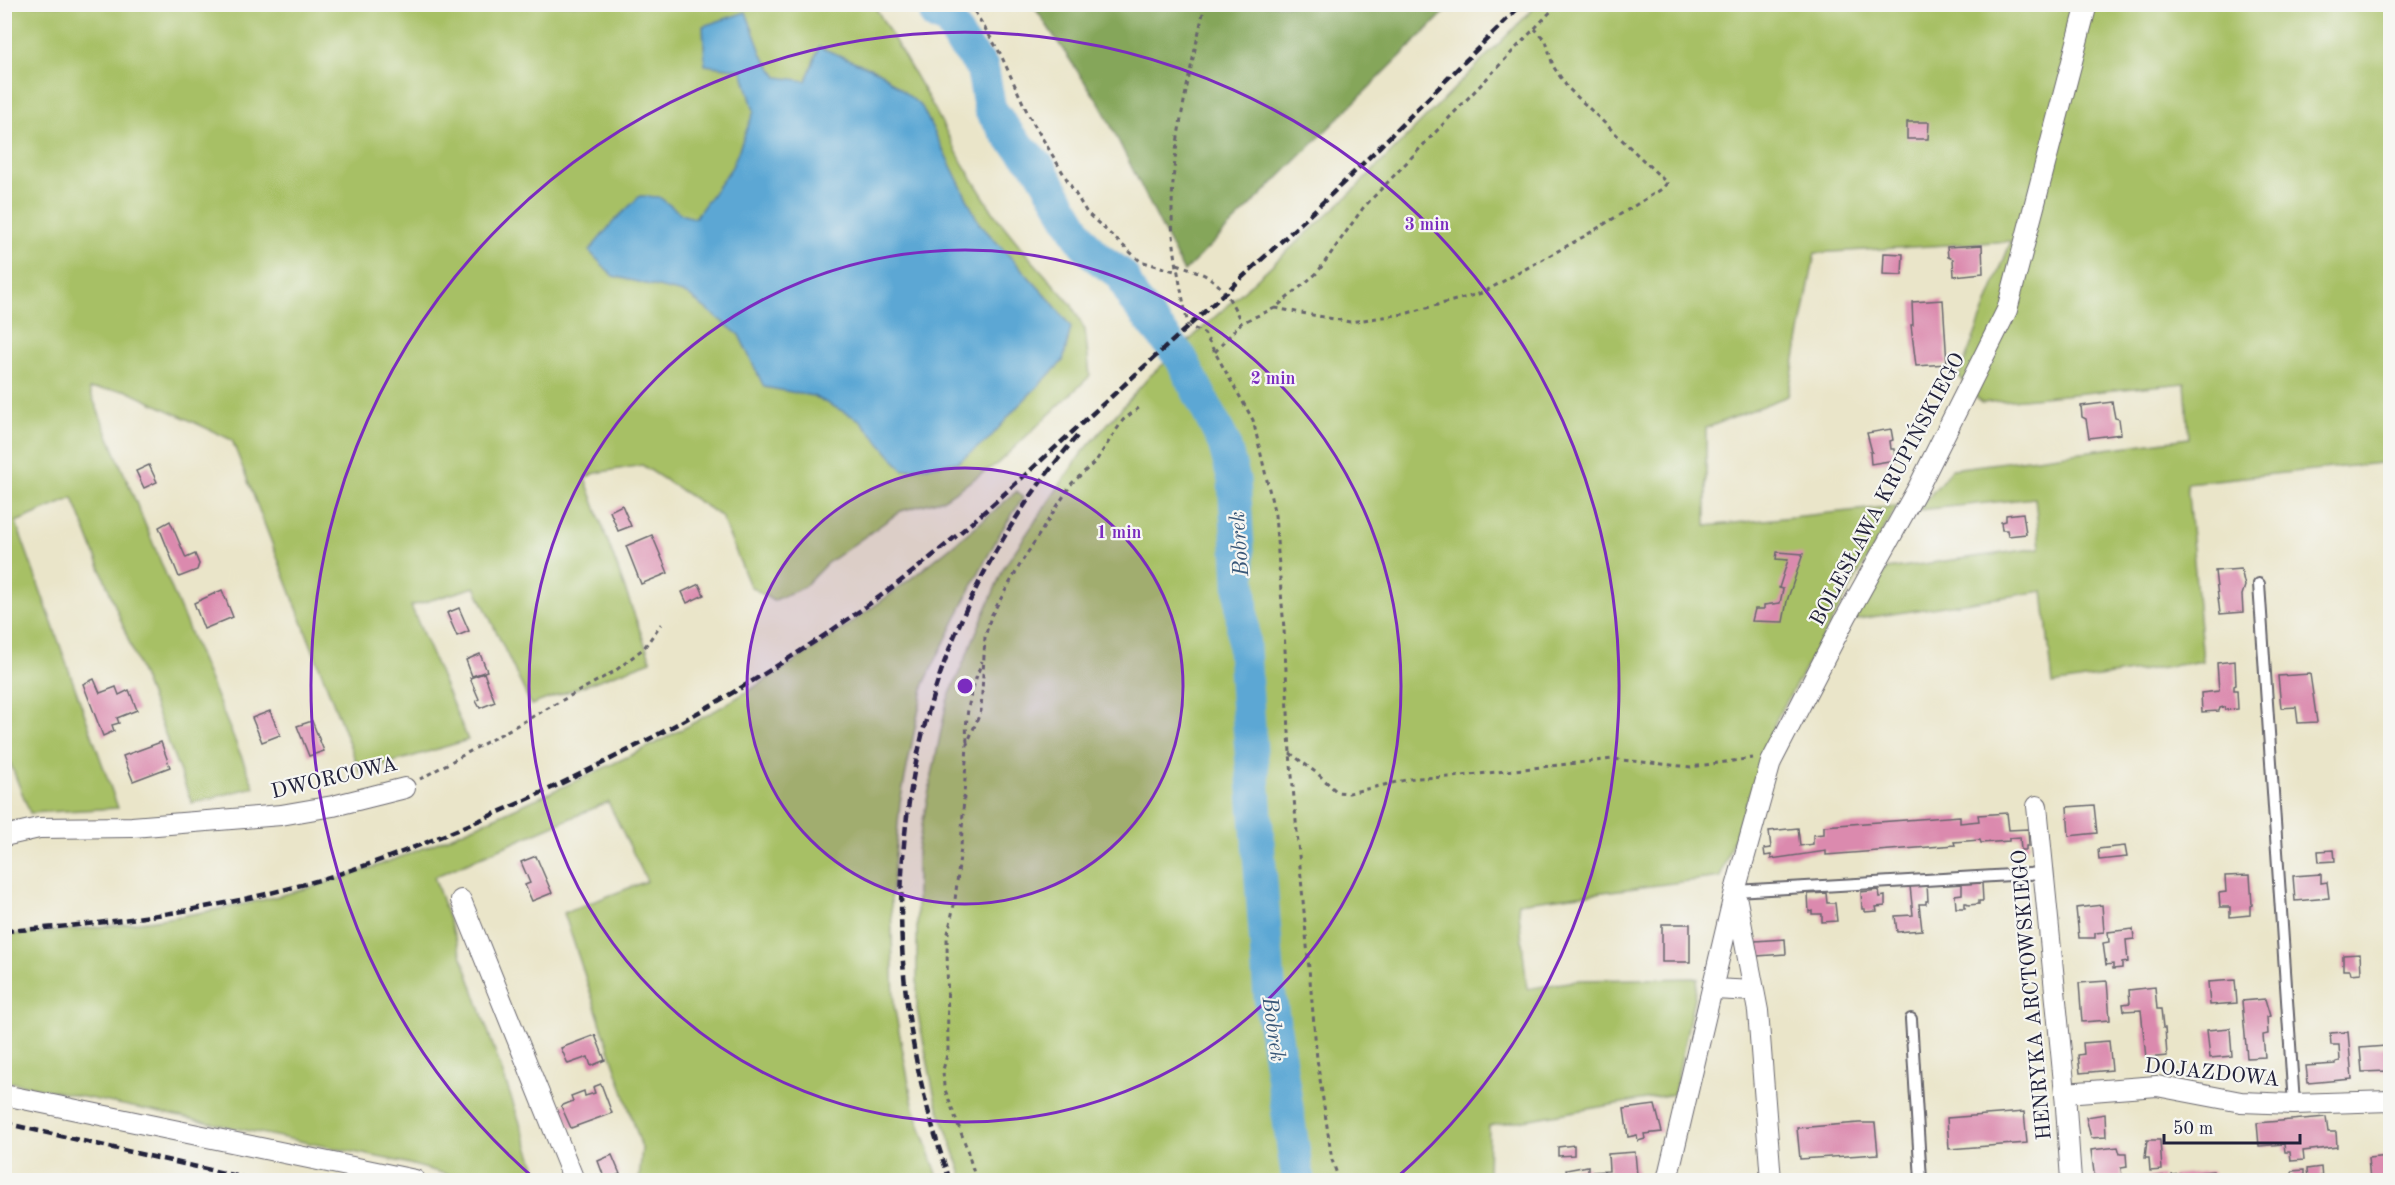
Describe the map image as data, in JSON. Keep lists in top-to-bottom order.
{
  "streets": {
    "street": [
      "BOLESŁAWA KRUPIŃSKIEGO",
      "DWORCOWA",
      "HENRYKA ARCTOWSKIEGO",
      "DOJAZDOWA"
    ]
  },
  "crossings": [
    ["HENRYKA ARCTOWSKIEGO", "DOJAZDOWA"]
  ],
  "water": ["Bobrek"],
  "scale_bar": "50 m",
  "rings": ["3 min", "2 min", "1 min"]
}
